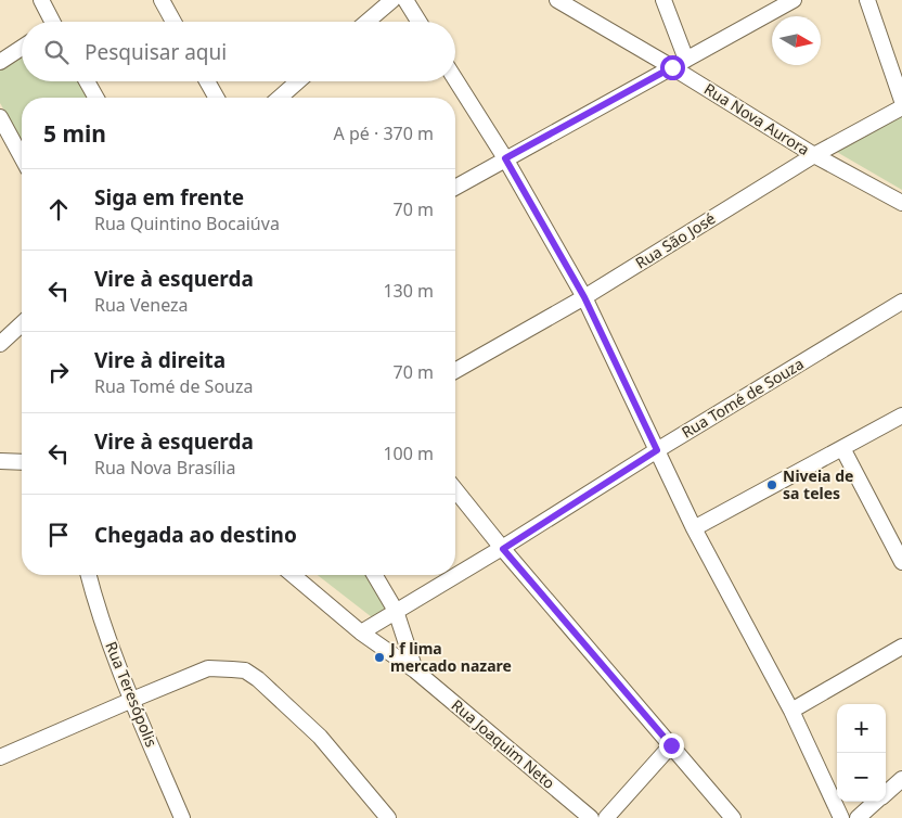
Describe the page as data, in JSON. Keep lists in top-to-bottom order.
{
  "streets": {
    "street": [
      "Rua Nova Aurora",
      "Rua São José",
      "Rua Tomé de Souza",
      "Rua Teresópolis",
      "Rua Joaquim Neto"
    ]
  },
  "crossings": [
    ["Rua Nova Aurora", "Rua São José"],
    ["Rua Tomé de Souza", "Rua Joaquim Neto"]
  ],
  "places": ["Niveia de sa teles", "J f lima mercado nazare"],
  "north": "right",
  "page": {
    "search": "Pesquisar aqui",
    "heading": ["5 min", "A pé · 370 m"],
    "list": [
      ["Siga em frente", "Rua Quintino Bocaiúva", "70 m"],
      ["Vire à esquerda", "Rua Veneza", "130 m"],
      ["Vire à direita", "Rua Tomé de Souza", "70 m"],
      ["Vire à esquerda", "Rua Nova Brasília", "100 m"],
      "Chegada ao destino"
    ],
    "map_buttons": ["+", "−"]
  }
}
